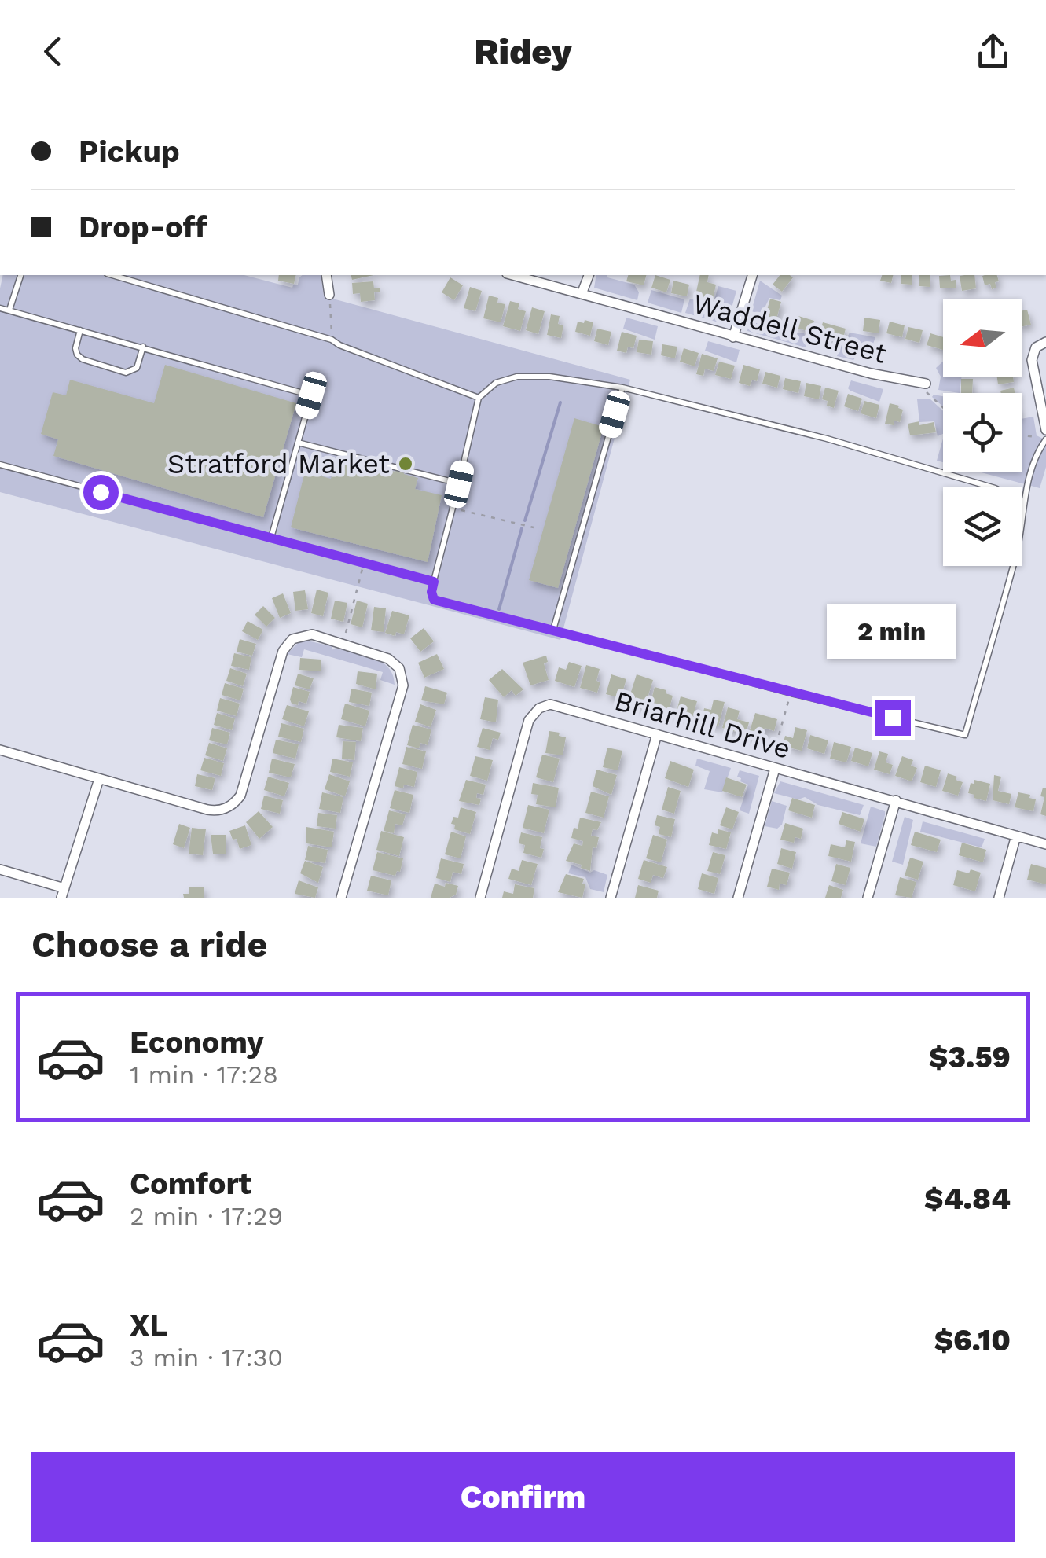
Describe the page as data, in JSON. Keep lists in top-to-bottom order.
{
  "streets": {
    "street": ["Waddell Street", "Briarhill Drive"]
  },
  "places": ["Stratford Market"],
  "north": "left",
  "page": {
    "header": "Ridey",
    "banner": ["Pickup", "Drop-off"],
    "bubble": "2 min",
    "heading": "Choose a ride",
    "list": [
      {
        "name": "Economy",
        "note": "1 min · 17:28",
        "value": "$3.59"
      },
      {
        "name": "Comfort",
        "note": "2 min · 17:29",
        "value": "$4.84"
      },
      {
        "name": "XL",
        "note": "3 min · 17:30",
        "value": "$6.10"
      }
    ],
    "buttons": "Confirm"
  }
}
